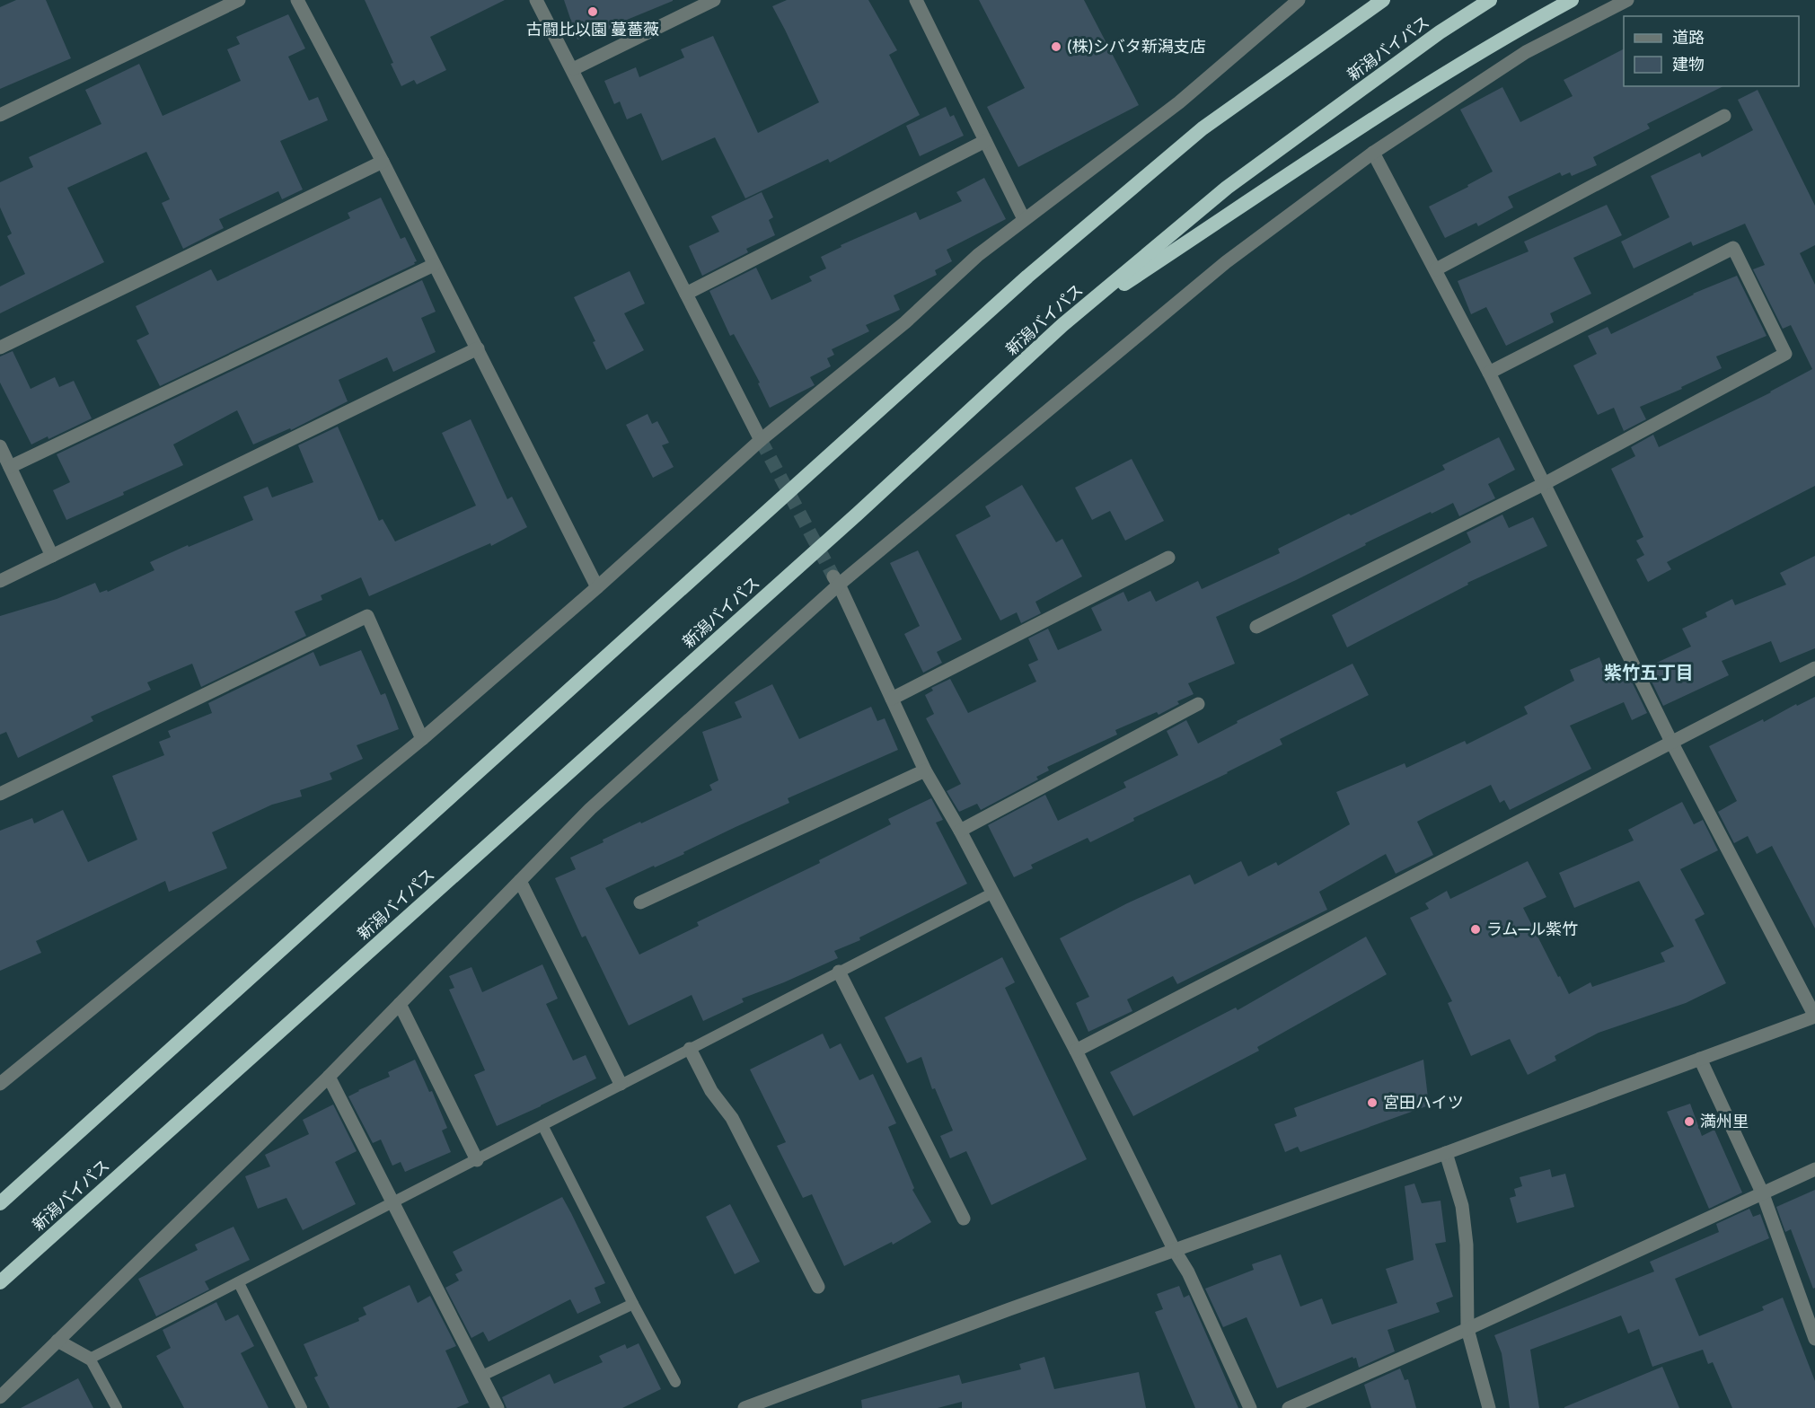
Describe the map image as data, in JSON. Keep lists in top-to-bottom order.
{
  "streets": {
    "highway": ["新潟バイパス"]
  },
  "districts": ["紫竹五丁目"],
  "places": [
    "古闘比以園 蔓薔薇",
    "(株)シバタ新潟支店",
    "ラム―ル紫竹",
    "宮田ハイツ",
    "満州里"
  ],
  "legend": ["道路", "建物"]
}
